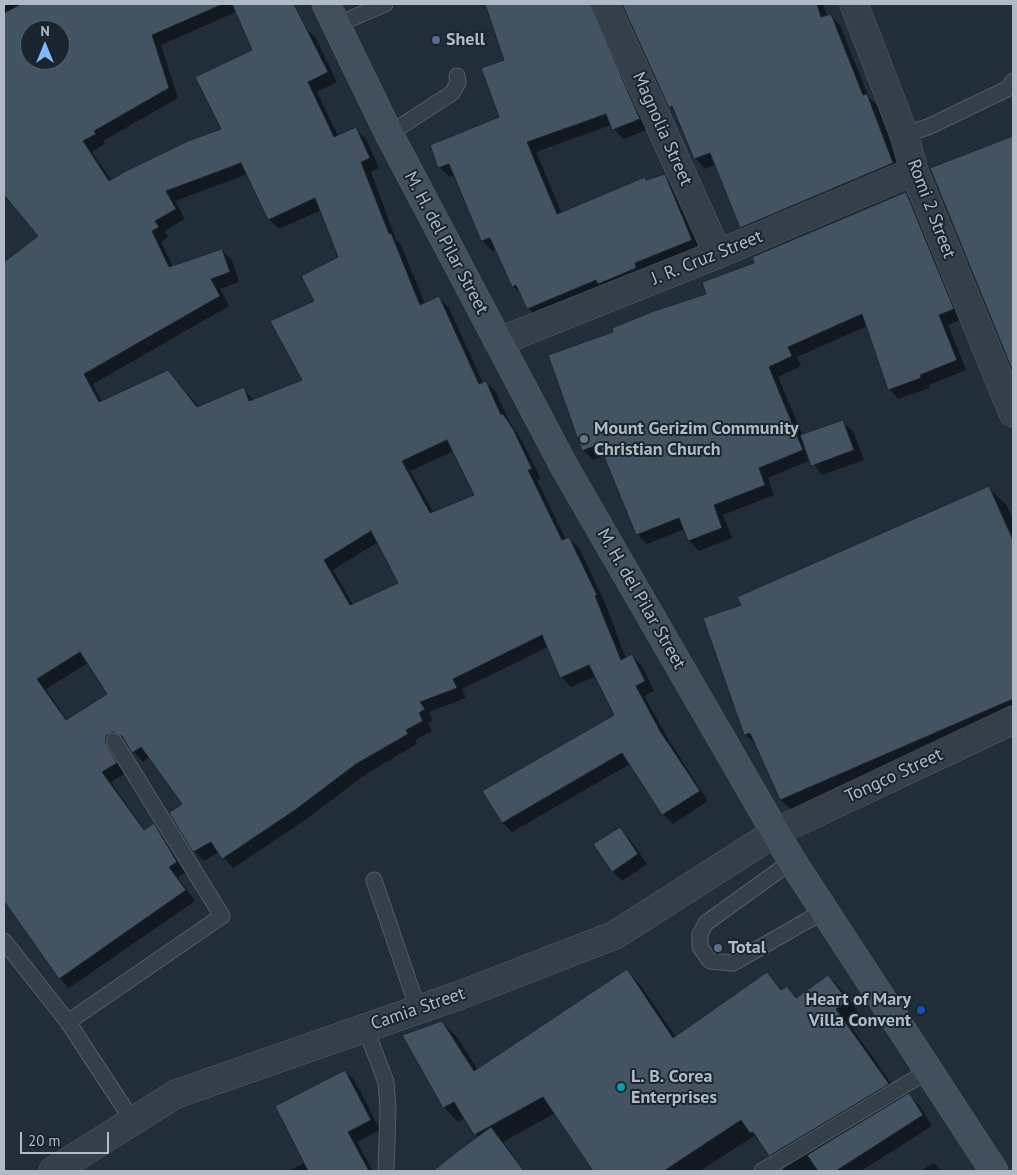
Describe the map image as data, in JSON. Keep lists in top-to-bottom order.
{
  "streets": {
    "main road": ["M. H. del Pilar Street"],
    "street": [
      "Magnolia Street",
      "Romi 2 Street",
      "J. R. Cruz Street",
      "Tongco Street",
      "Camia Street"
    ]
  },
  "crossings": [
    ["Magnolia Street", "J. R. Cruz Street"],
    ["Romi 2 Street", "J. R. Cruz Street"],
    ["M. H. del Pilar Street", "J. R. Cruz Street"],
    ["M. H. del Pilar Street", "Tongco Street"],
    ["M. H. del Pilar Street", "Camia Street"],
    ["Tongco Street", "Camia Street"]
  ],
  "places": [
    "Shell",
    "Mount Gerizim Community Christian Church",
    "Total",
    "Heart of Mary Villa Convent",
    "L. B. Corea Enterprises"
  ],
  "scale_bar": "20 m",
  "north": "top"
}
